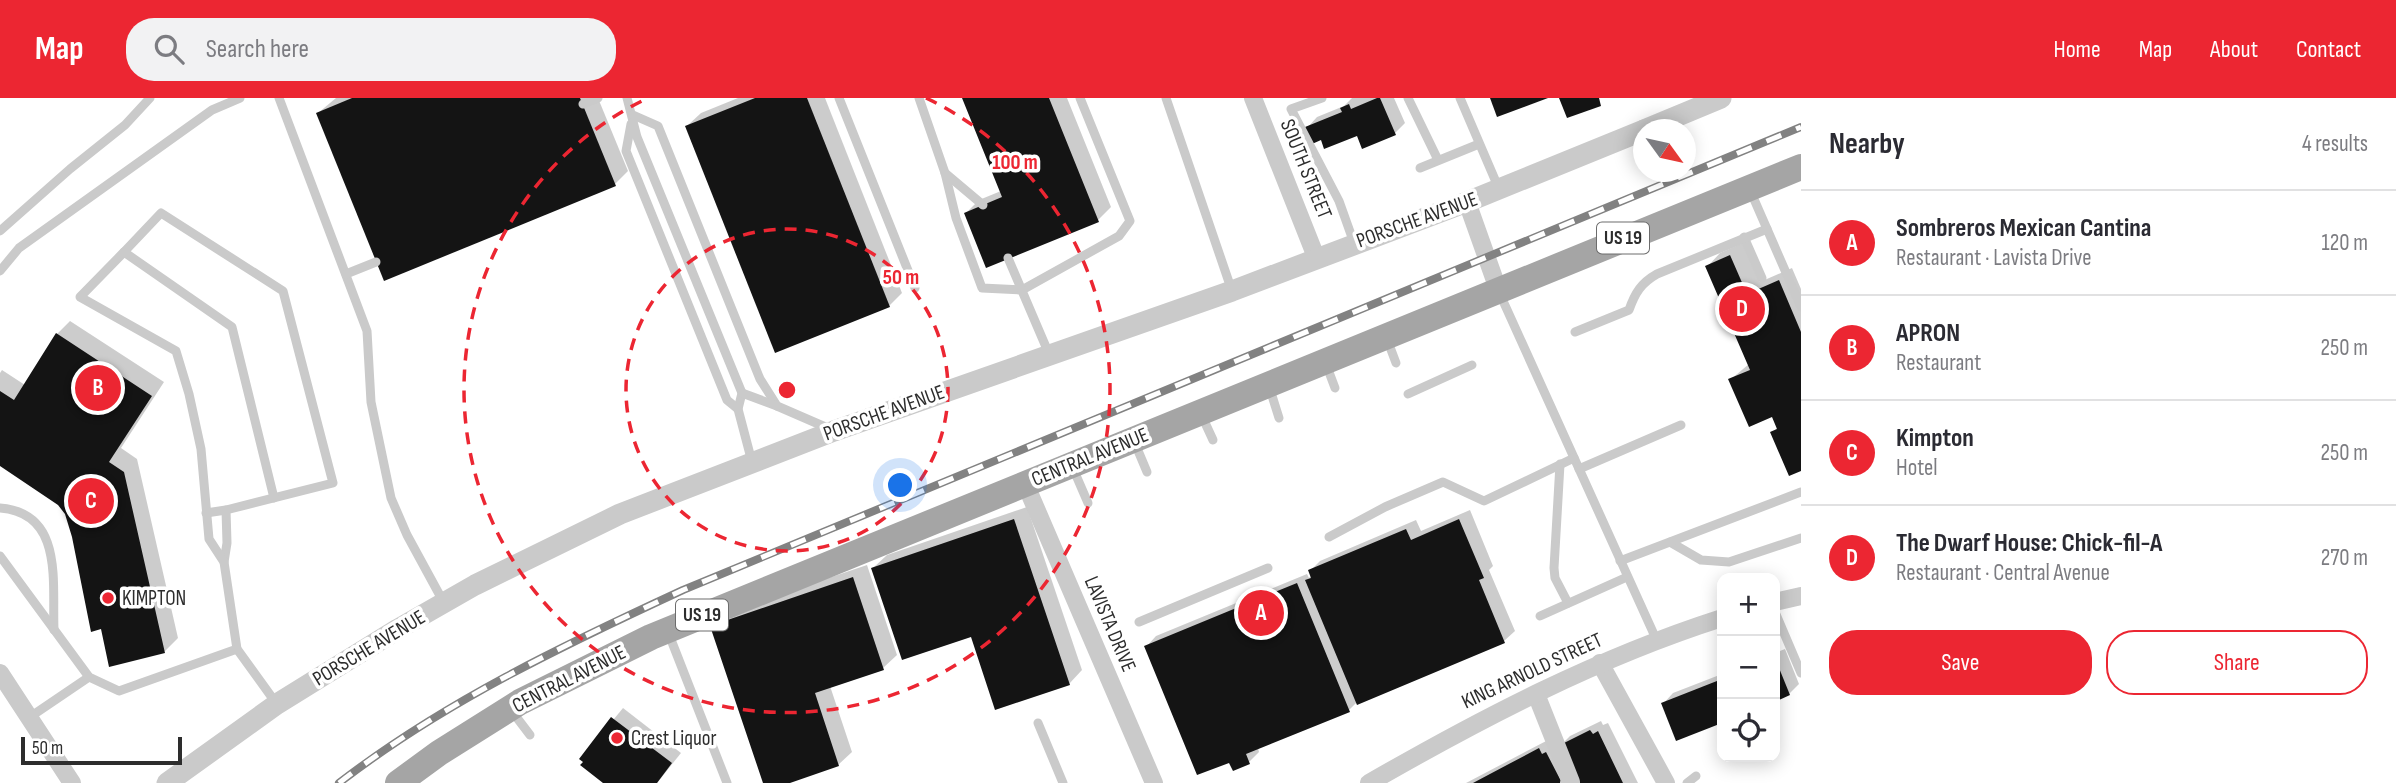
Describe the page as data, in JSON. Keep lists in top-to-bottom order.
{
  "streets": {
    "main road": ["US 19", "CENTRAL AVENUE"],
    "street": [
      "SOUTH STREET",
      "PORSCHE AVENUE",
      "LAVISTA DRIVE",
      "KING ARNOLD STREET"
    ]
  },
  "crossings": [
    ["SOUTH STREET", "PORSCHE AVENUE"],
    ["CENTRAL AVENUE", "LAVISTA DRIVE"]
  ],
  "places": ["KIMPTON", "Crest Liquor"],
  "scale_bar": "50 m",
  "north": "bottom right",
  "page": {
    "header": "Map",
    "search": "Search here",
    "nav": [
      "Home",
      "Map",
      "About",
      "Contact"
    ],
    "heading": ["Nearby", "4 results"],
    "list": [
      {
        "mark": "A",
        "name": "Sombreros Mexican Cantina",
        "note": "Restaurant · Lavista Drive",
        "value": "120 m"
      },
      {
        "mark": "B",
        "name": "APRON",
        "note": "Restaurant",
        "value": "250 m"
      },
      {
        "mark": "C",
        "name": "Kimpton",
        "note": "Hotel",
        "value": "250 m"
      },
      {
        "mark": "D",
        "name": "The Dwarf House: Chick-fil-A",
        "note": "Restaurant · Central Avenue",
        "value": "270 m"
      }
    ],
    "pins": [
      "D",
      "B",
      "C",
      "A"
    ],
    "map_buttons": ["+", "−"],
    "buttons": ["Save", "Share"],
    "scale": "50 m"
  },
  "rings": ["100 m", "50 m"]
}
